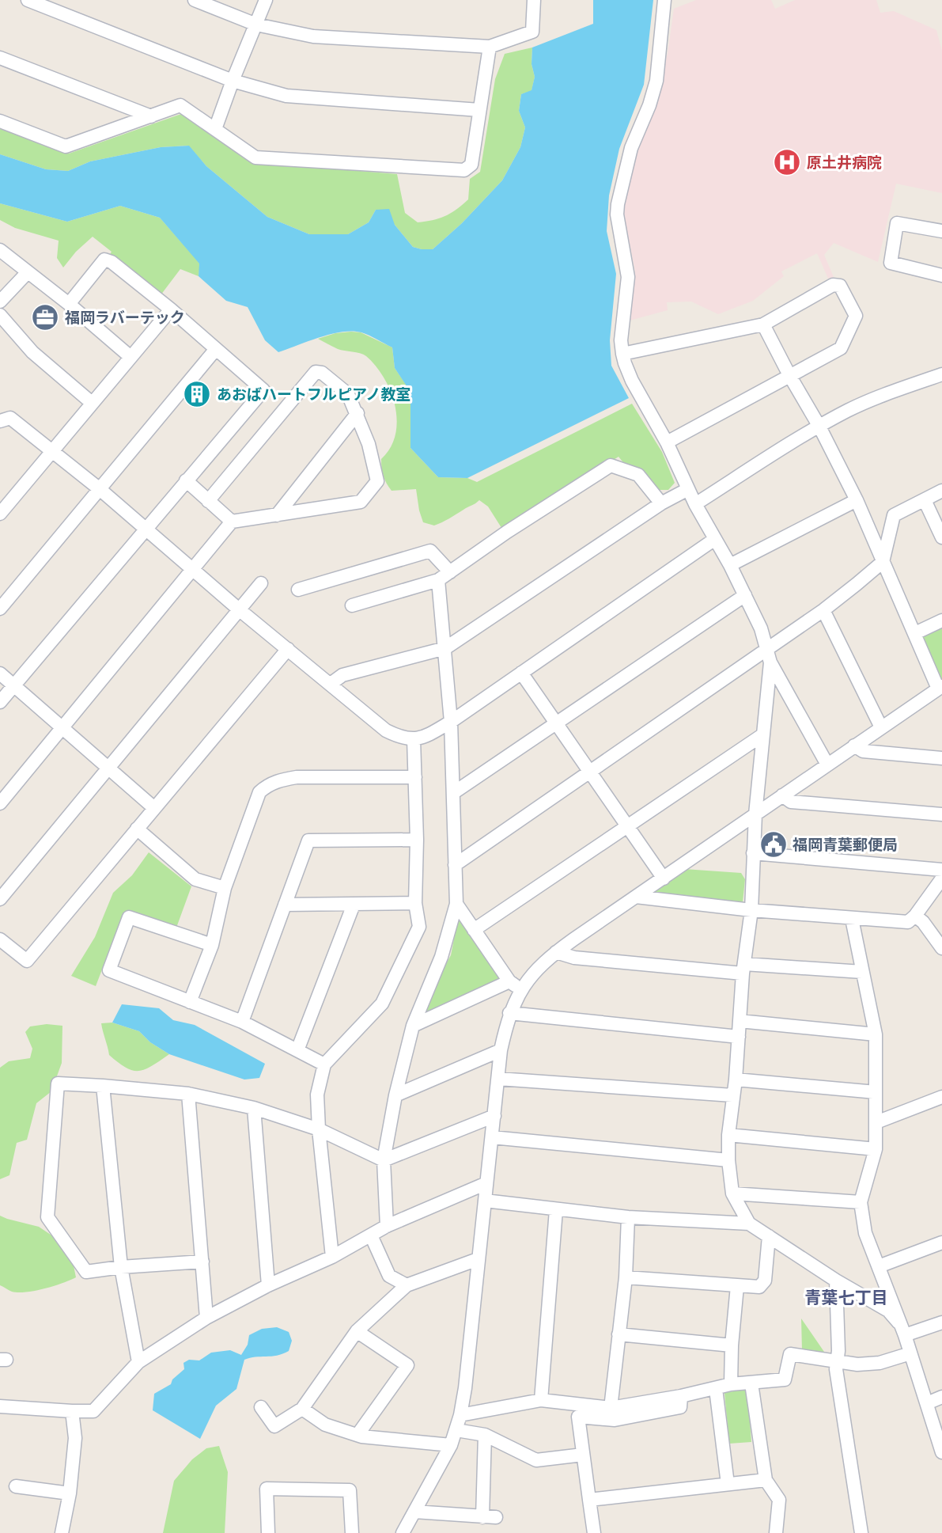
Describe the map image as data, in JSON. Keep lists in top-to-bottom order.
{
  "districts": ["青葉七丁目"],
  "places": {
    "hospital": ["原土井病院"],
    "office": ["福岡ラバーテック"],
    "building": ["あおばハートフルピアノ教室"],
    "public building": ["福岡青葉郵便局"]
  }
}
